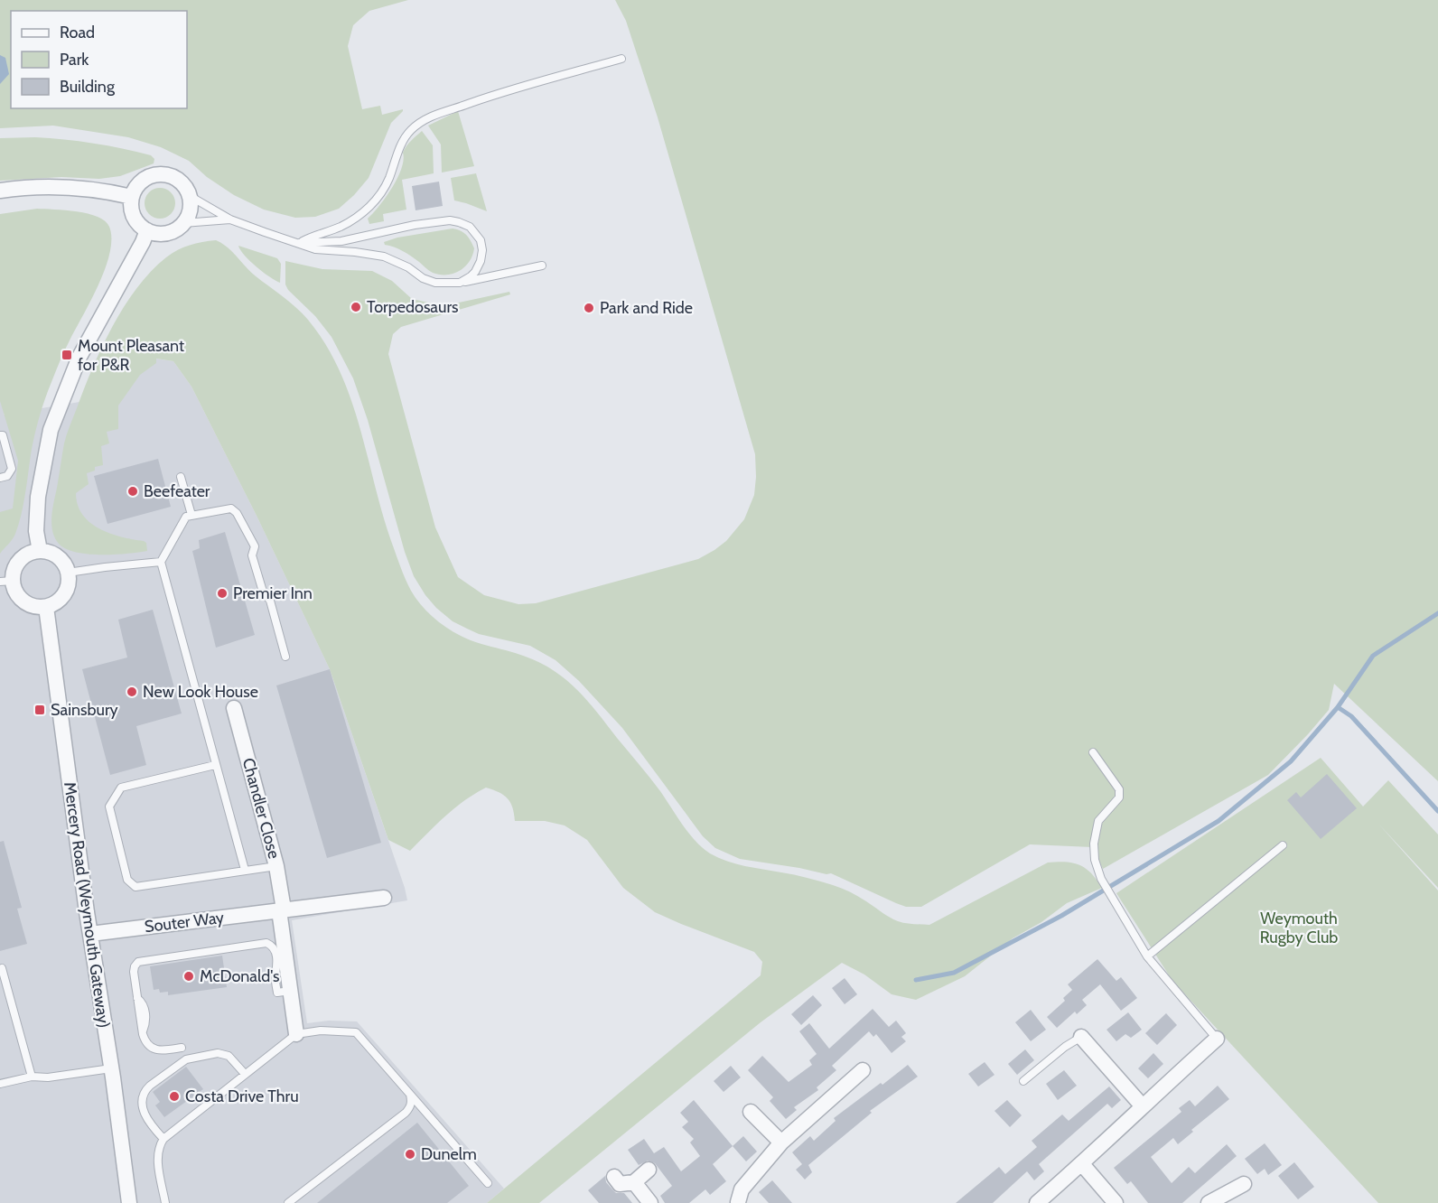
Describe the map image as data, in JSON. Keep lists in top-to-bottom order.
{
  "streets": {
    "street": ["Chandler Close", "Mercery Road (Weymouth Gateway)", "Souter Way"]
  },
  "crossings": [
    ["Chandler Close", "Souter Way"],
    ["Mercery Road (Weymouth Gateway)", "Souter Way"]
  ],
  "parks": ["Weymouth Rugby Club"],
  "places": {
    "other": [
      "Torpedosaurs",
      "Park and Ride",
      "Beefeater",
      "Premier Inn",
      "New Look House",
      "McDonald's",
      "Costa Drive Thru",
      "Dunelm"
    ],
    "transit": ["Mount Pleasant for P&R", "Sainsbury"]
  },
  "legend": ["Road", "Park", "Building"]
}
